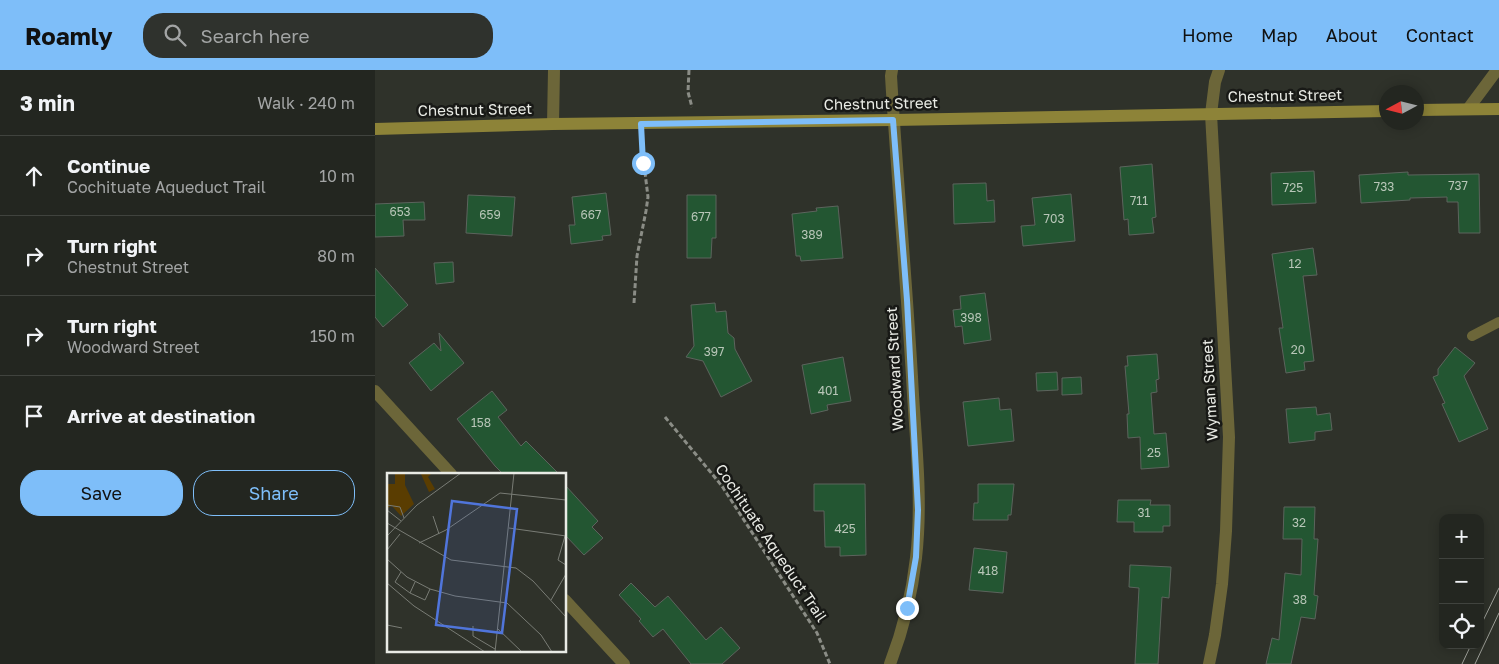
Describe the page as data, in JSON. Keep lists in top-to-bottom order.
{
  "streets": {
    "main road": ["Chestnut Street"],
    "street": ["Woodward Street", "Wyman Street"],
    "path": ["Cochituate Aqueduct Trail"]
  },
  "crossings": [
    ["Chestnut Street", "Woodward Street"],
    ["Chestnut Street", "Wyman Street"]
  ],
  "house_numbers": [
    "737",
    "733",
    "725",
    "711",
    "653",
    "659",
    "667",
    "677",
    "703",
    "389",
    "12",
    "398",
    "20",
    "397",
    "401",
    "158",
    "25",
    "31",
    "32",
    "425",
    "418",
    "38"
  ],
  "north": "left",
  "page": {
    "header": "Roamly",
    "search": "Search here",
    "nav": [
      "Home",
      "Map",
      "About",
      "Contact"
    ],
    "heading": ["3 min", "Walk · 240 m"],
    "list": [
      ["Continue", "Cochituate Aqueduct Trail", "10 m"],
      ["Turn right", "Chestnut Street", "80 m"],
      ["Turn right", "Woodward Street", "150 m"],
      "Arrive at destination"
    ],
    "buttons": ["Save", "Share"],
    "map_buttons": ["+", "−"]
  }
}
